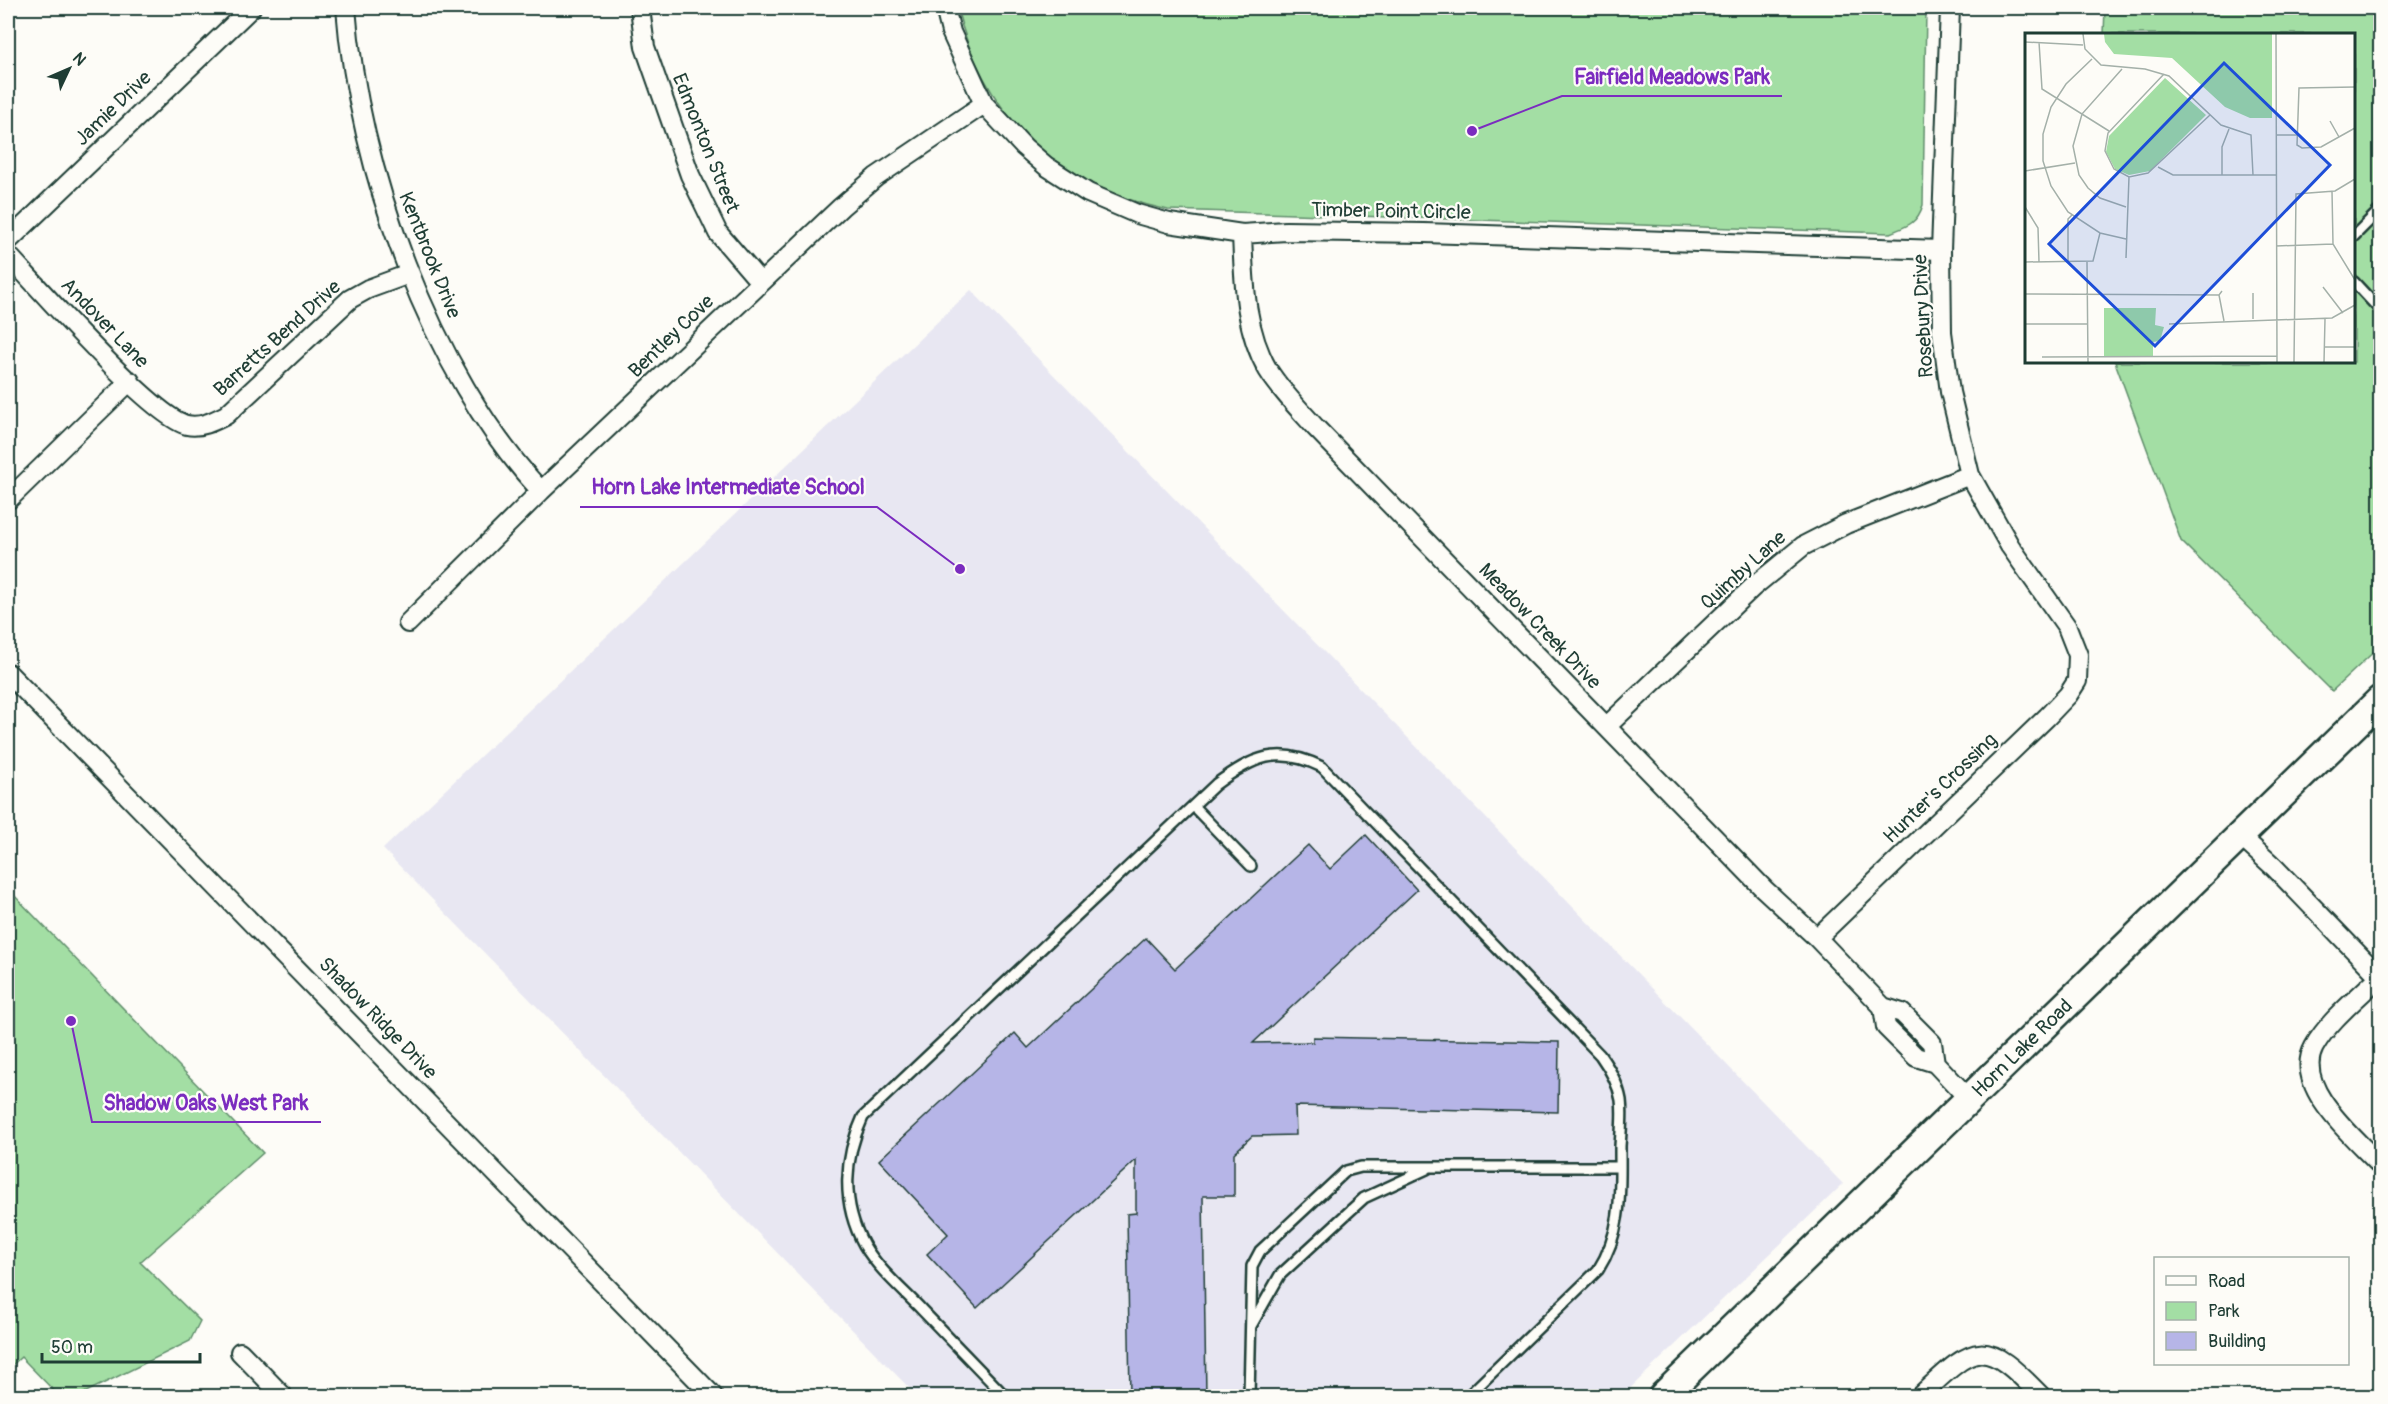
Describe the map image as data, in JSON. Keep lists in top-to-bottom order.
{
  "streets": {
    "main road": ["Horn Lake Road"],
    "street": [
      "Jamie Drive",
      "Edmonton Street",
      "Timber Point Circle",
      "Kentbrook Drive",
      "Rosebury Drive",
      "Andover Lane",
      "Bentley Cove",
      "Barretts Bend Drive",
      "Quimby Lane",
      "Meadow Creek Drive",
      "Hunter's Crossing",
      "Shadow Ridge Drive"
    ]
  },
  "crossings": [
    ["Edmonton Street", "Bentley Cove"],
    ["Timber Point Circle", "Rosebury Drive"],
    ["Timber Point Circle", "Bentley Cove"],
    ["Timber Point Circle", "Meadow Creek Drive"],
    ["Kentbrook Drive", "Bentley Cove"],
    ["Kentbrook Drive", "Barretts Bend Drive"],
    ["Rosebury Drive", "Quimby Lane"],
    ["Rosebury Drive", "Hunter's Crossing"],
    ["Andover Lane", "Barretts Bend Drive"],
    ["Quimby Lane", "Meadow Creek Drive"],
    ["Meadow Creek Drive", "Hunter's Crossing"],
    ["Meadow Creek Drive", "Horn Lake Road"]
  ],
  "places": ["Fairfield Meadows Park", "Horn Lake Intermediate School", "Shadow Oaks West Park"],
  "legend": ["Road", "Park", "Building"],
  "scale_bar": "50 m",
  "north": "top right"
}
